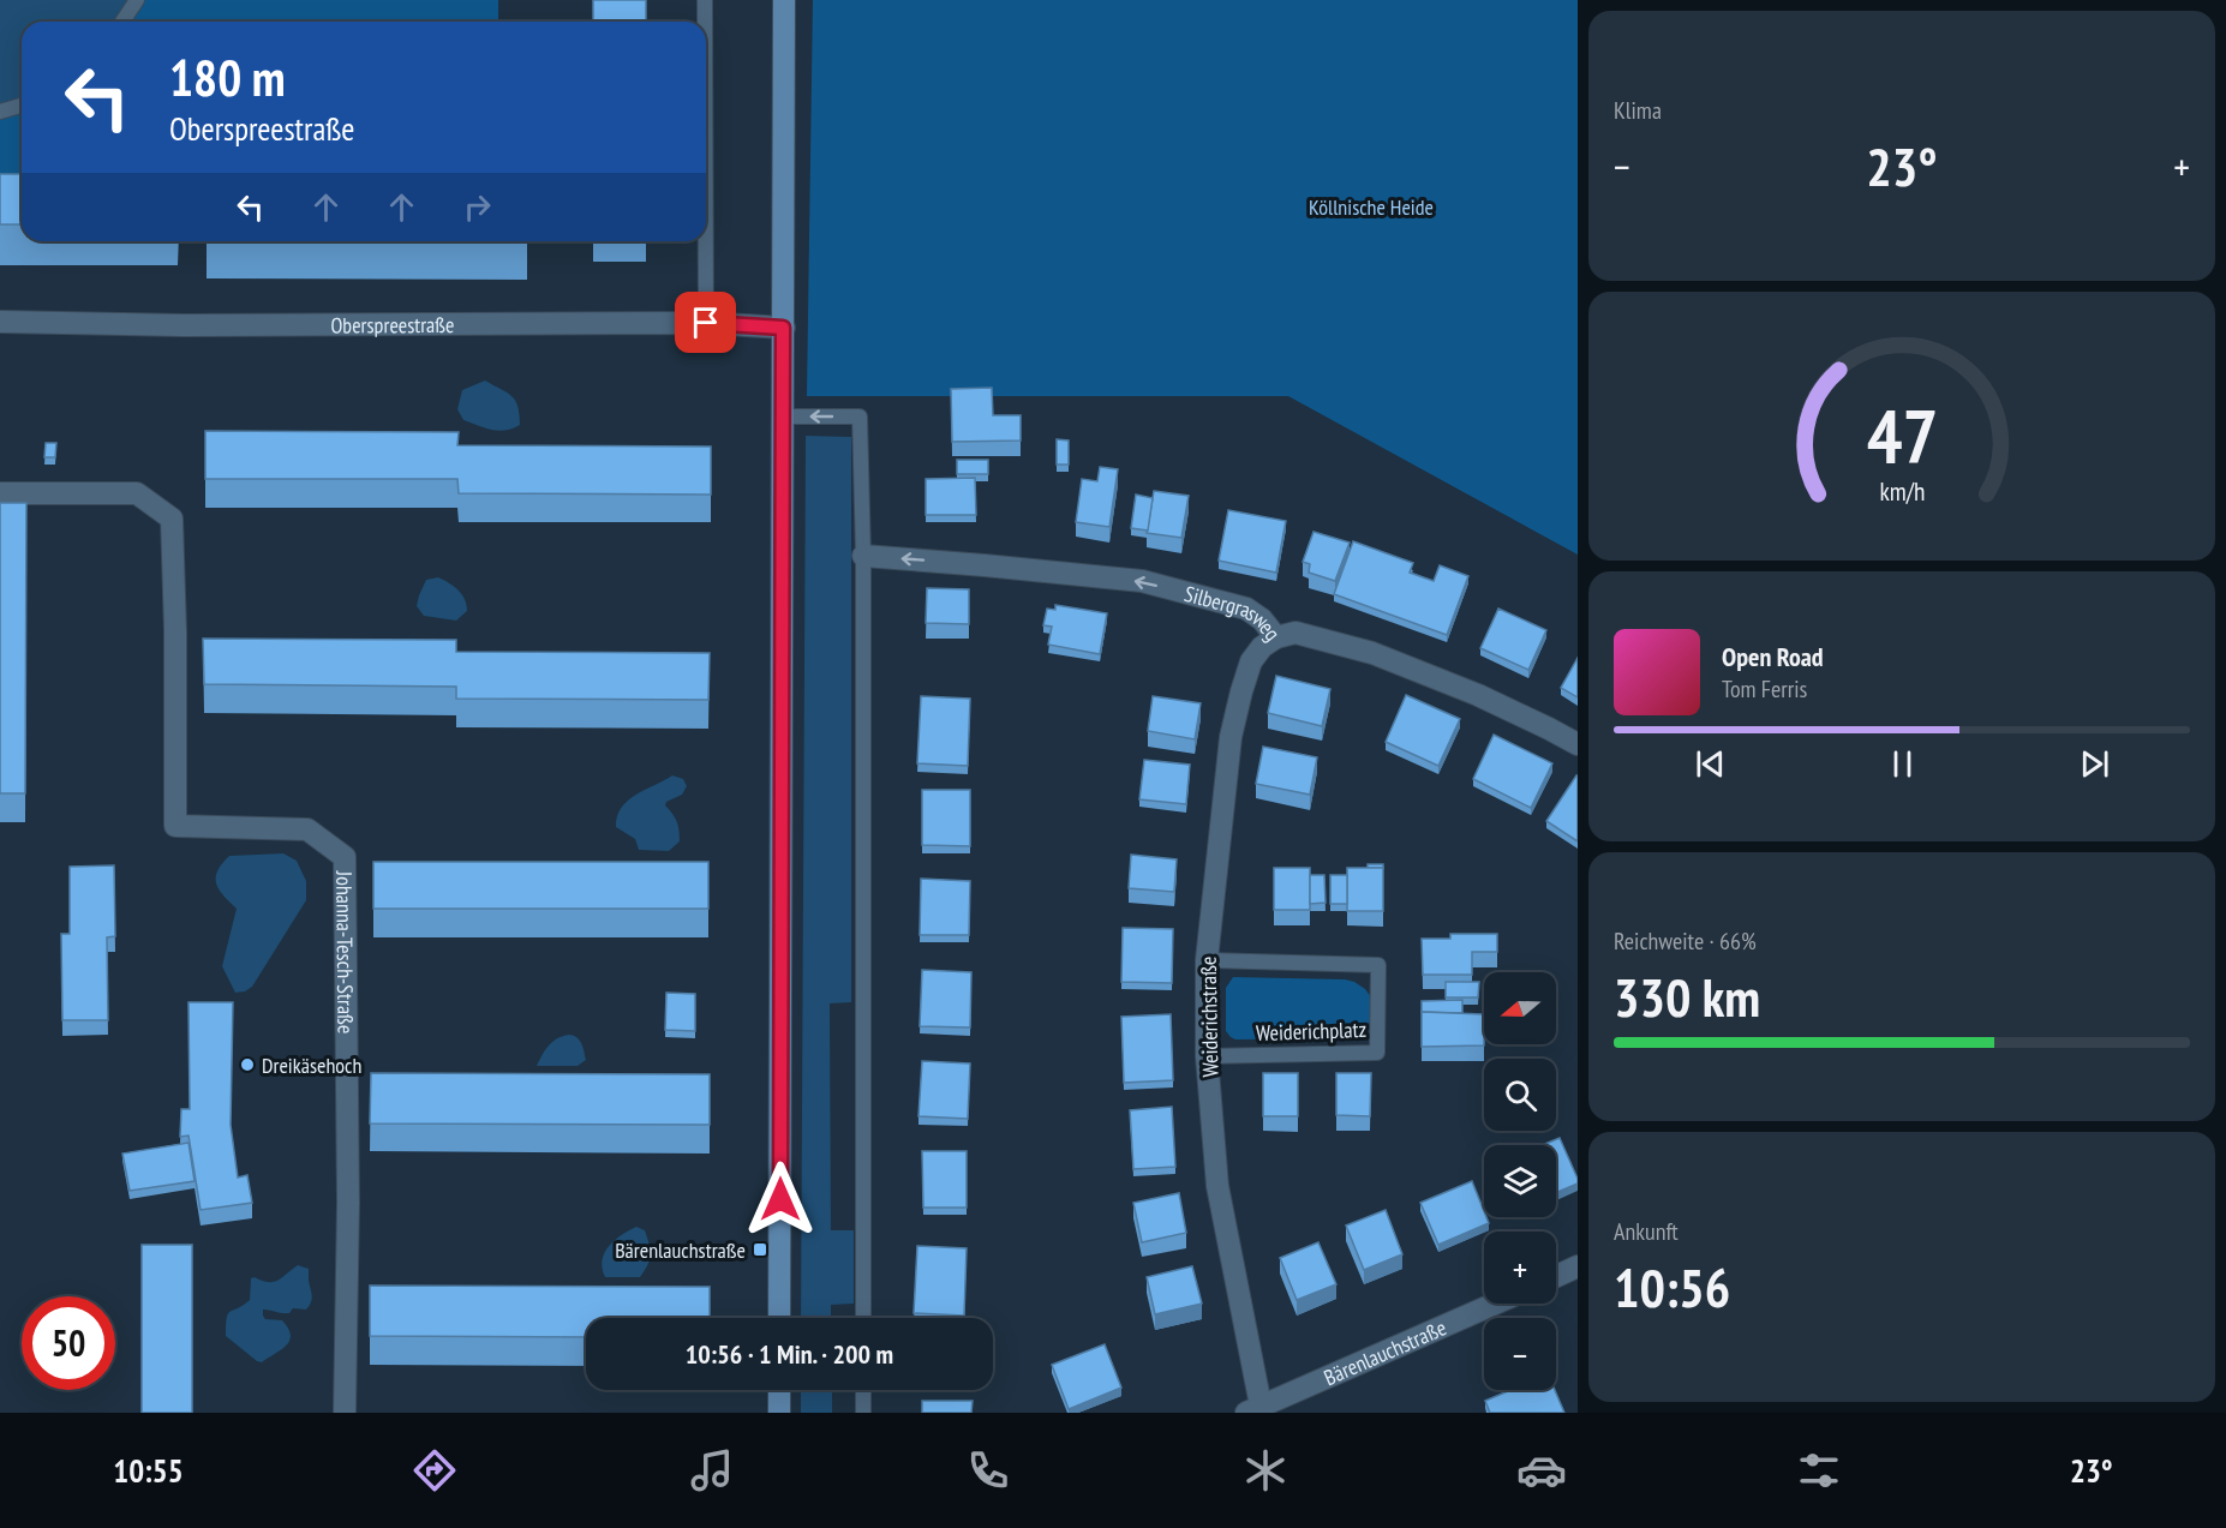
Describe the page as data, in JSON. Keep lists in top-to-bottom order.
{
  "streets": {
    "street": [
      "Oberspreestraße",
      "Silbergrasweg",
      "Johanna-Tesch-Straße",
      "Weiderichstraße",
      "Bärenlauchstraße"
    ],
    "lane": ["Weiderichplatz"]
  },
  "crossings": [
    ["Silbergrasweg", "Weiderichstraße"],
    ["Weiderichstraße", "Weiderichplatz"],
    ["Weiderichstraße", "Bärenlauchstraße"]
  ],
  "one_way": ["Silbergrasweg"],
  "parks": ["Köllnische Heide"],
  "places": {
    "other": ["Dreikäsehoch"],
    "transit": ["Bärenlauchstraße"]
  },
  "north": "left",
  "page": {
    "tile": [
      "Klima",
      ["Reichweite · 66%", "330 km"],
      ["Ankunft", "10:56"]
    ],
    "turn": ["180 m", "Oberspreestraße"],
    "heat": ["−", "23°", "+"],
    "song": ["Open Road", "Tom Ferris"],
    "map_buttons": ["+", "−"],
    "limit": "50",
    "trip": "10:56 · 1 Min. · 200 m",
    "tabs": ["10:55", "23°"],
    "gauge": ["47", "km/h"]
  }
}
